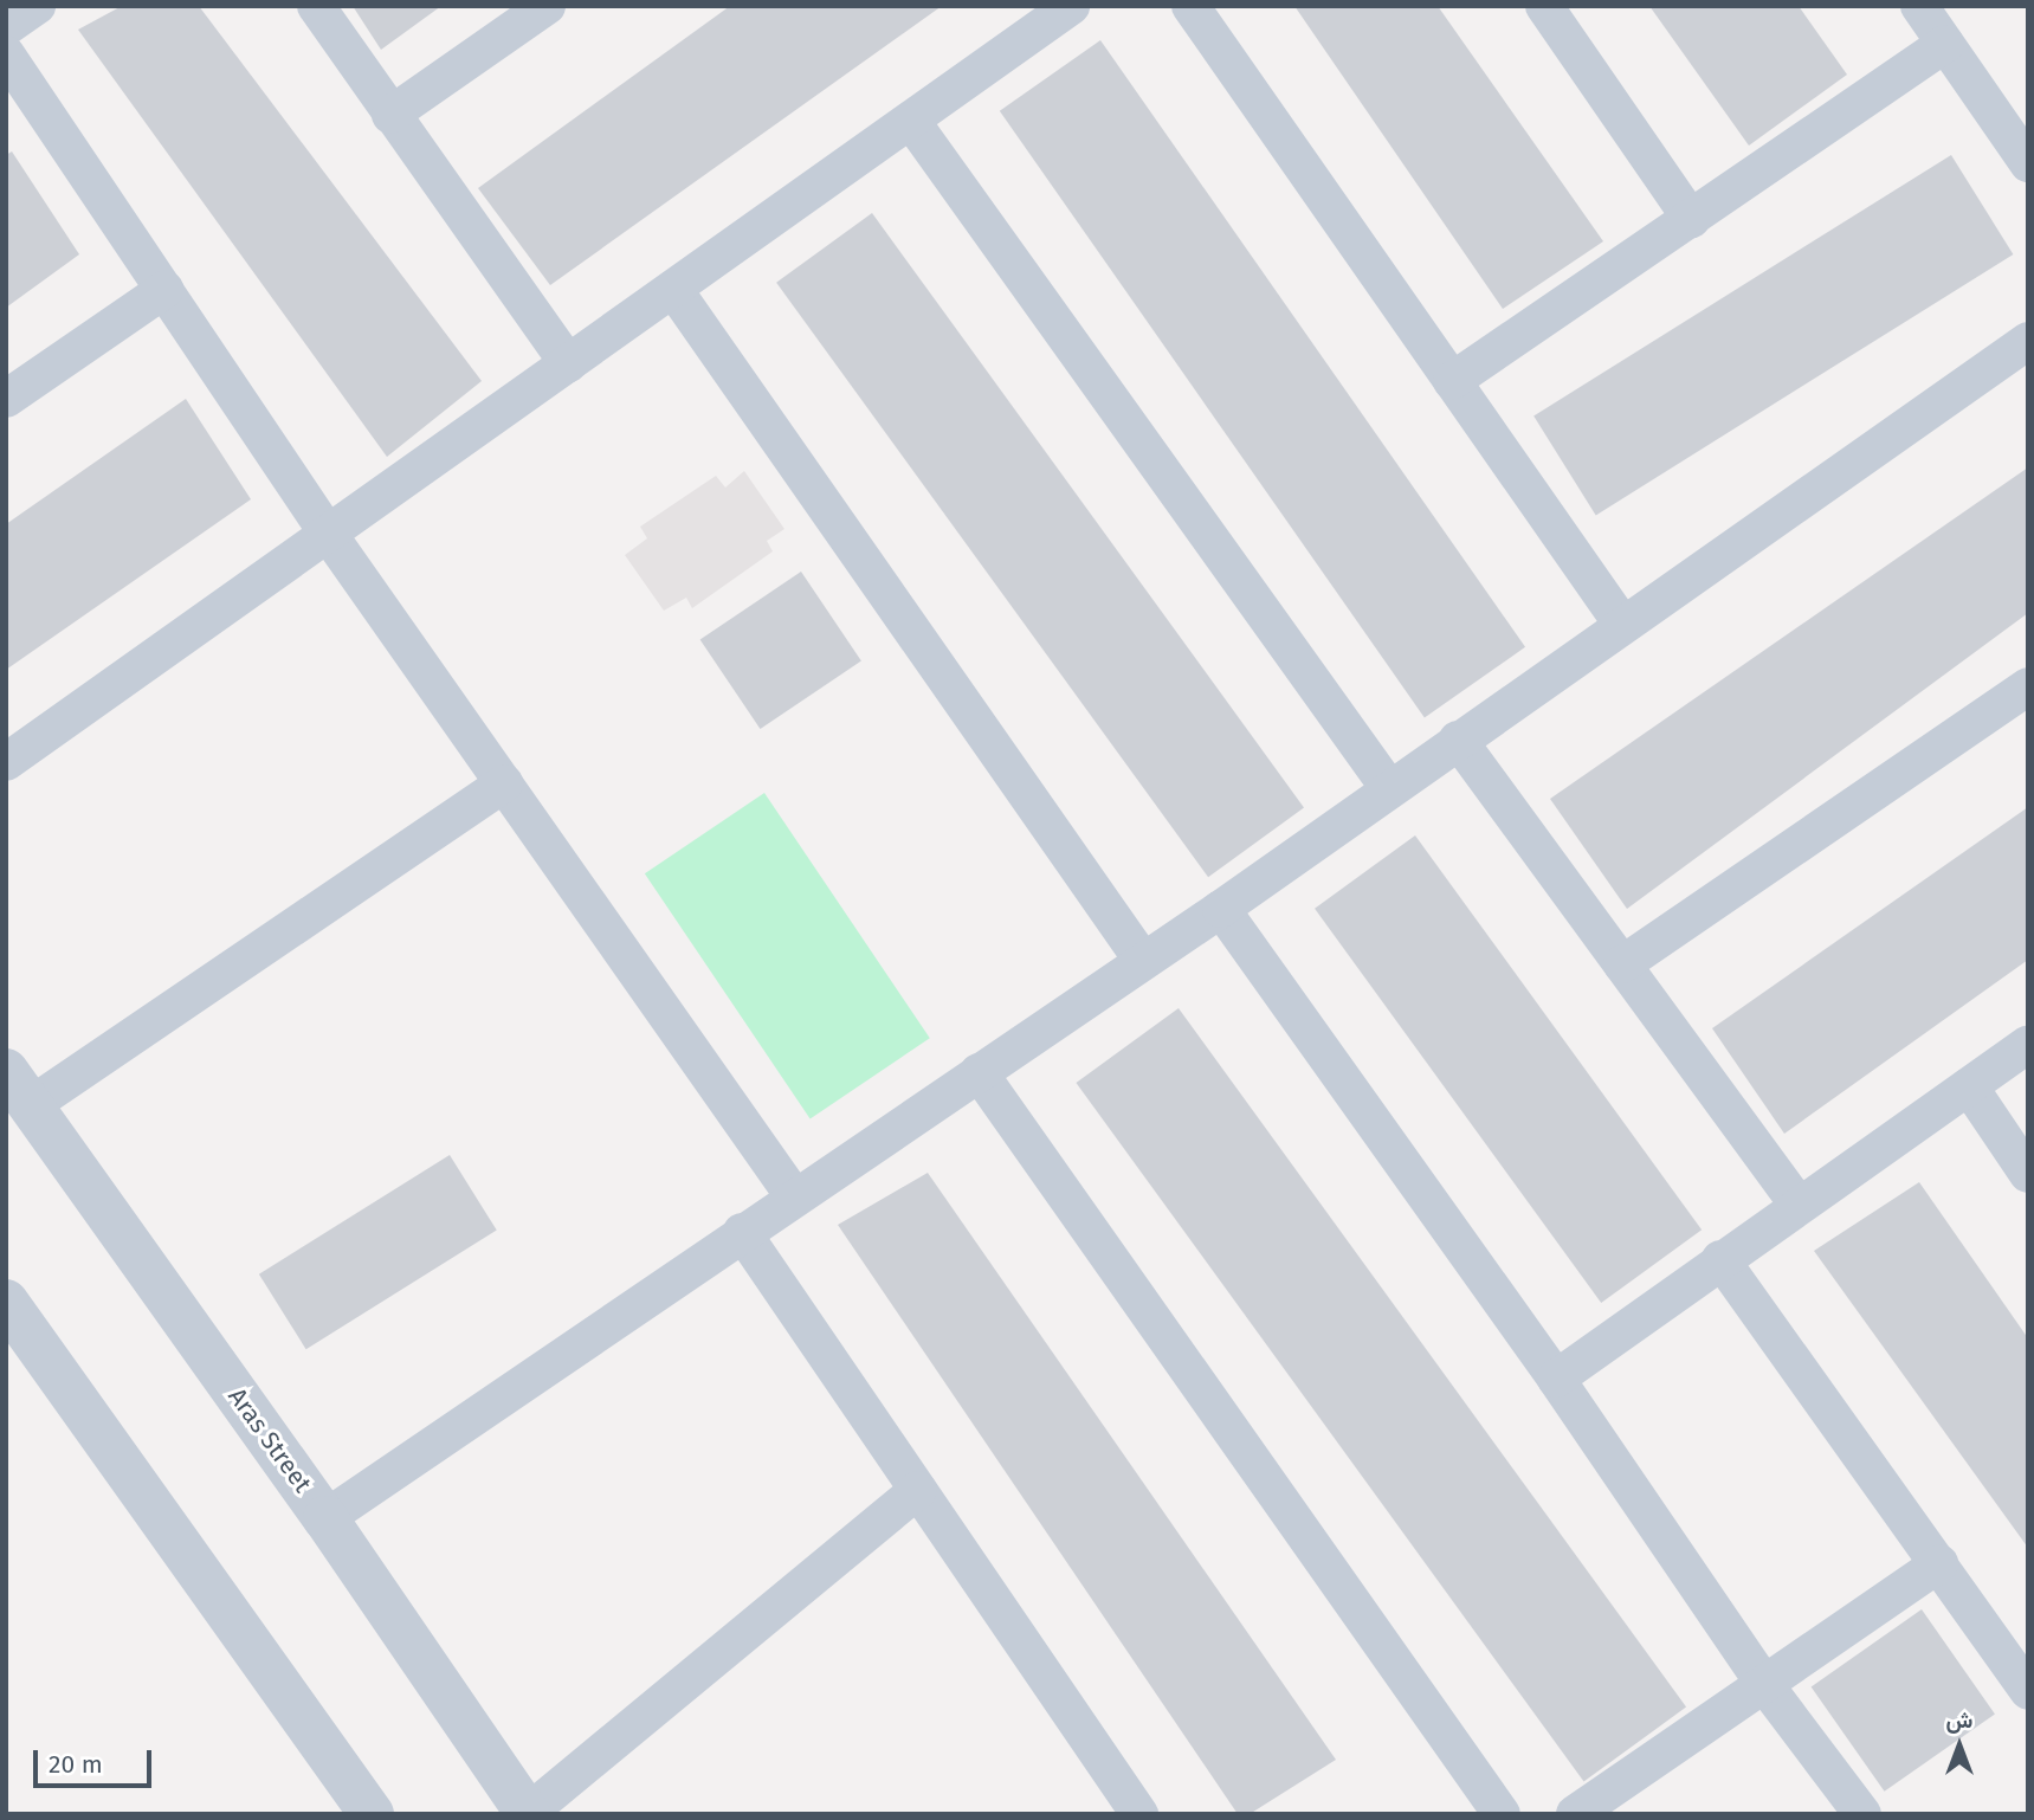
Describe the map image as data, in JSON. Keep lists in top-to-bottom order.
{
  "streets": {
    "street": ["Aras Street"]
  },
  "scale_bar": "20 m",
  "north": "top"
}
